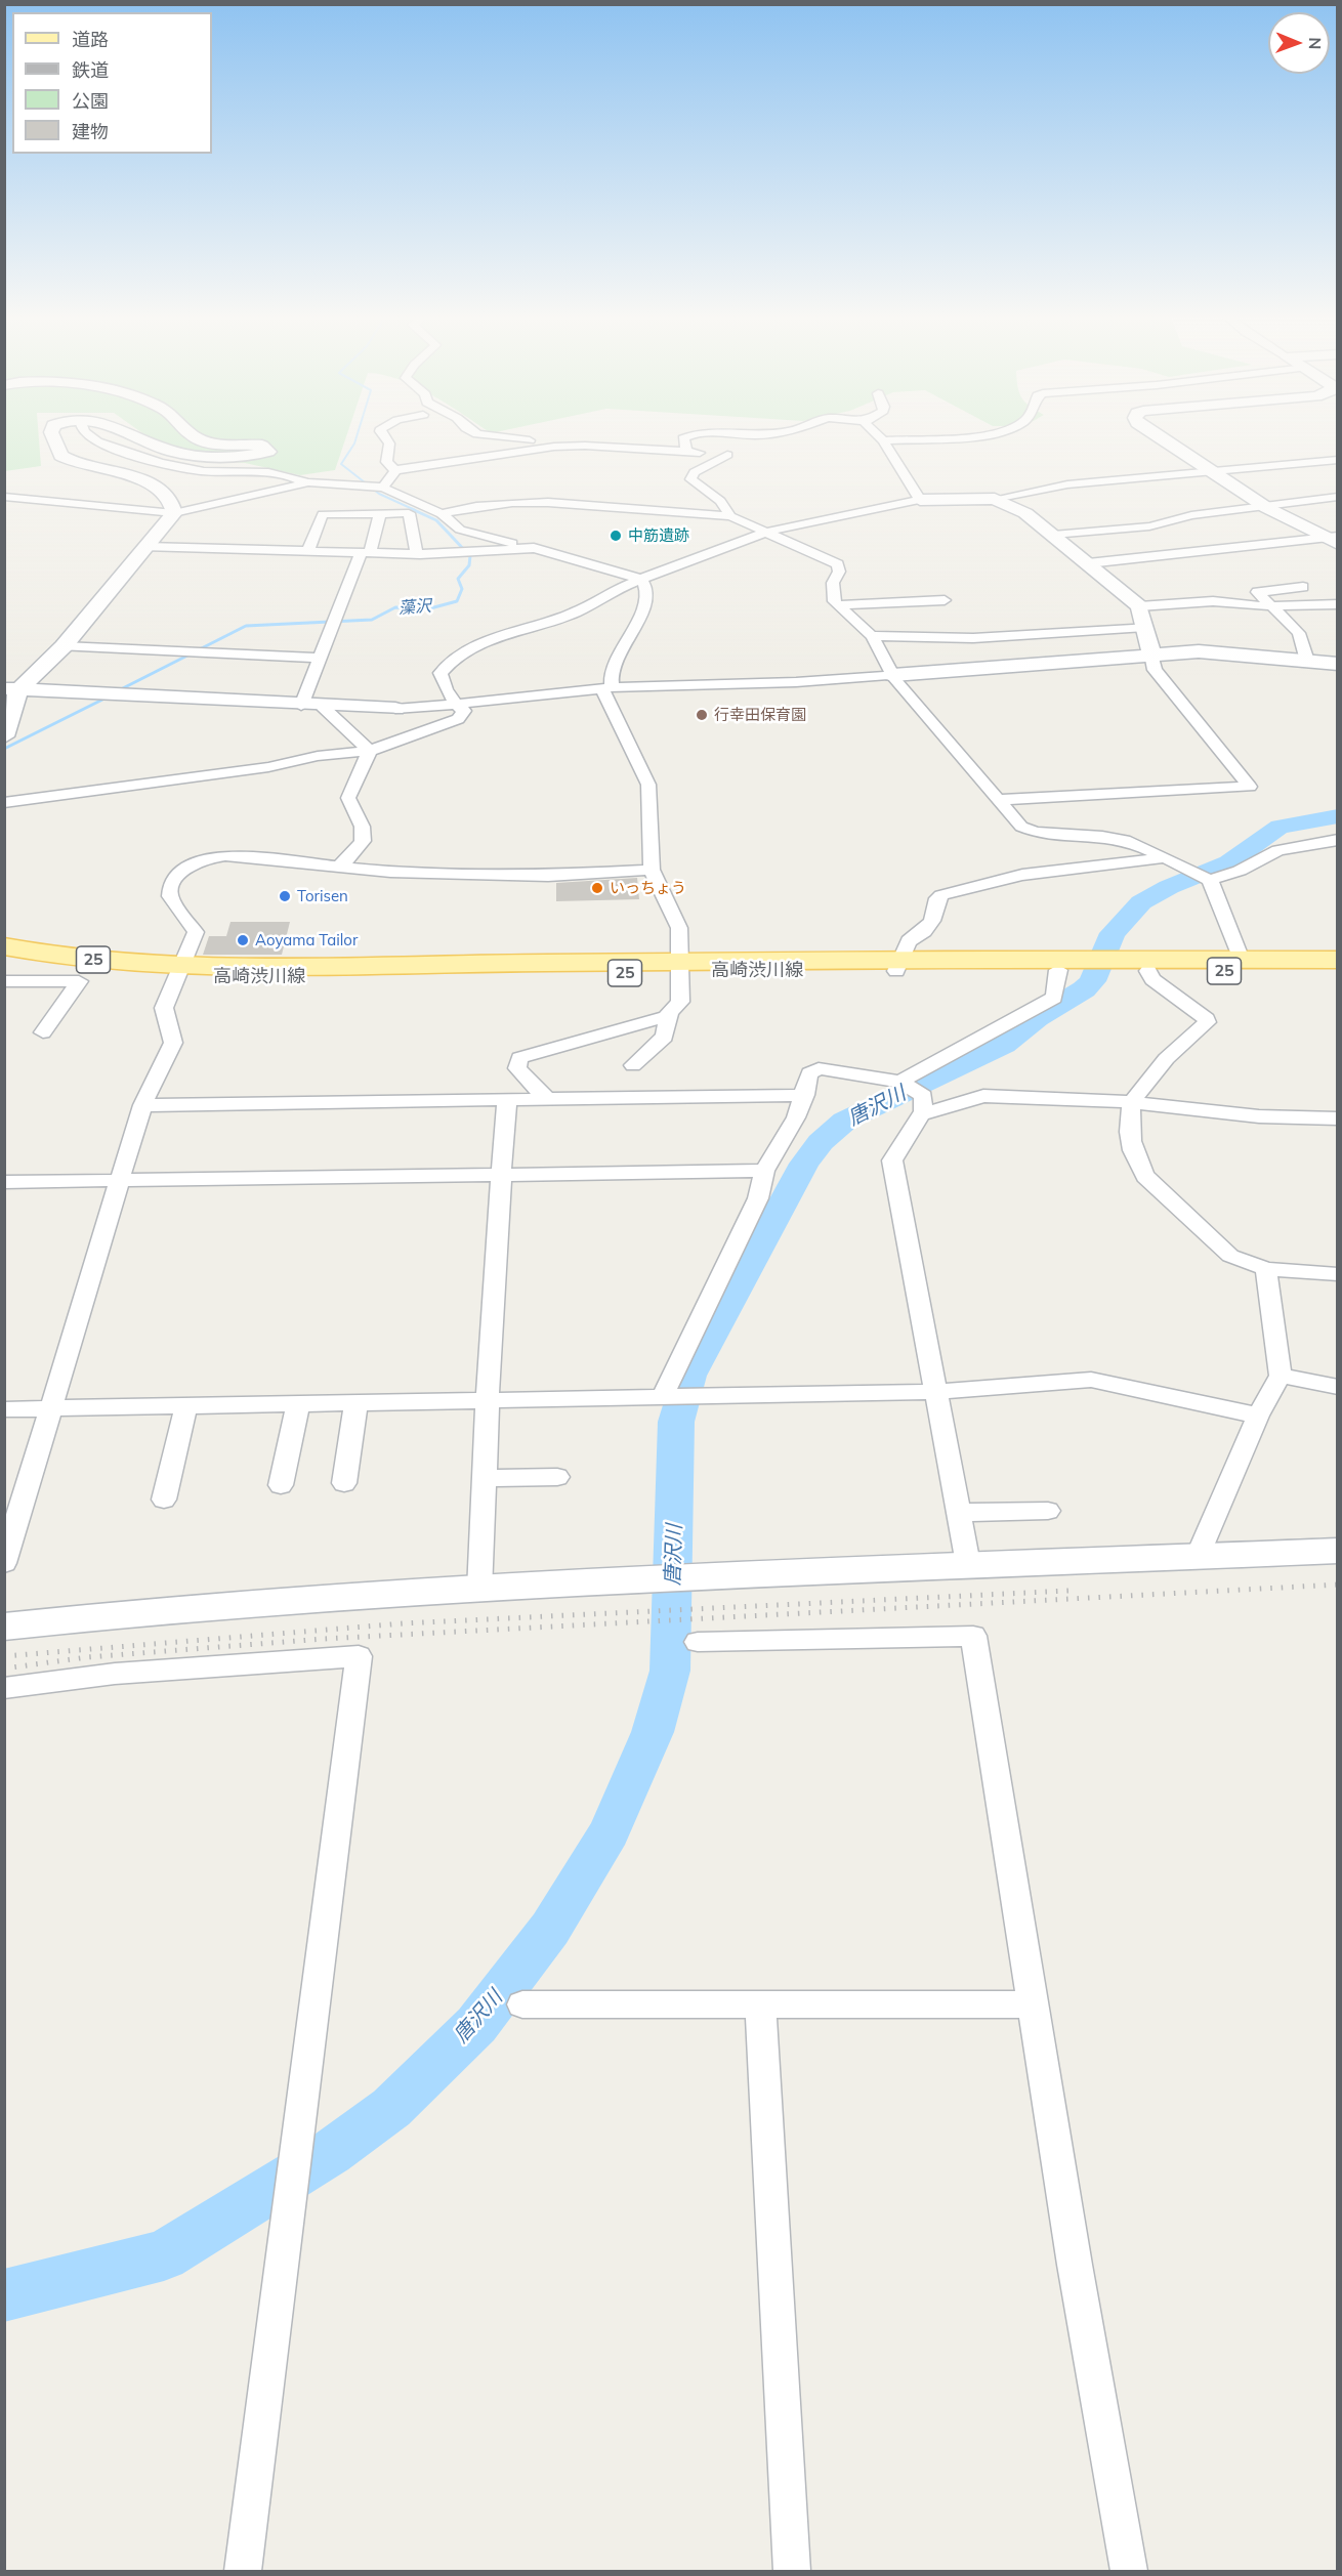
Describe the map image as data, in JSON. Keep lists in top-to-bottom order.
{
  "streets": {
    "main road": ["25", "高崎渋川線"]
  },
  "crossings": [
    ["25", "高崎渋川線"]
  ],
  "water": ["藻沢", "唐沢川"],
  "places": [
    "中筋遺跡",
    "行幸田保育園",
    "いっちょう",
    "Torisen",
    "Aoyama Tailor"
  ],
  "legend": [
    "道路",
    "鉄道",
    "公園",
    "建物"
  ],
  "north": "right"
}
